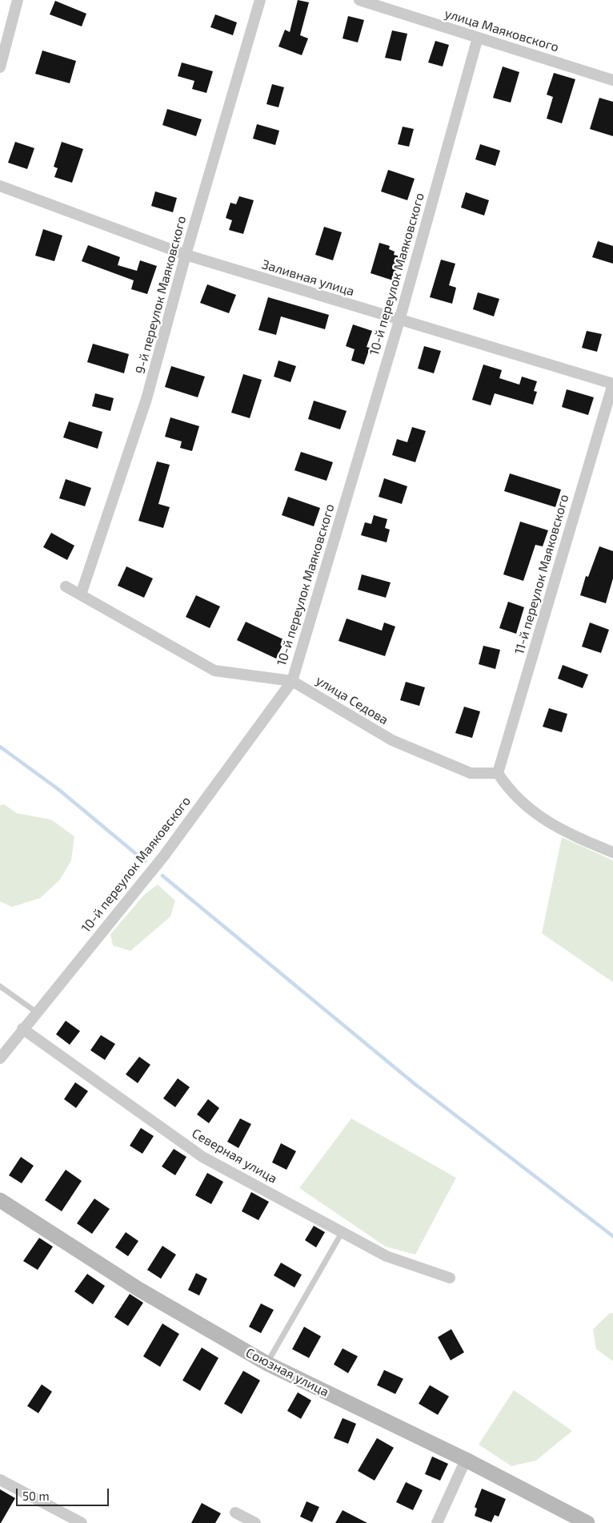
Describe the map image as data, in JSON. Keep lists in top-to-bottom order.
{
  "streets": {
    "street": [
      "улица Маяковского",
      "10-й переулок Маяковского",
      "Заливная улица",
      "9-й переулок Маяковского",
      "11-й переулок Маяковского",
      "улица Седова",
      "Северная улица",
      "Союзная улица"
    ]
  },
  "crossings": [
    ["улица Маяковского", "10-й переулок Маяковского"],
    ["10-й переулок Маяковского", "Заливная улица"],
    ["10-й переулок Маяковского", "улица Седова"],
    ["10-й переулок Маяковского", "Северная улица"],
    ["Заливная улица", "9-й переулок Маяковского"],
    ["Заливная улица", "11-й переулок Маяковского"],
    ["9-й переулок Маяковского", "улица Седова"],
    ["11-й переулок Маяковского", "улица Седова"]
  ],
  "scale_bar": "50 m"
}
